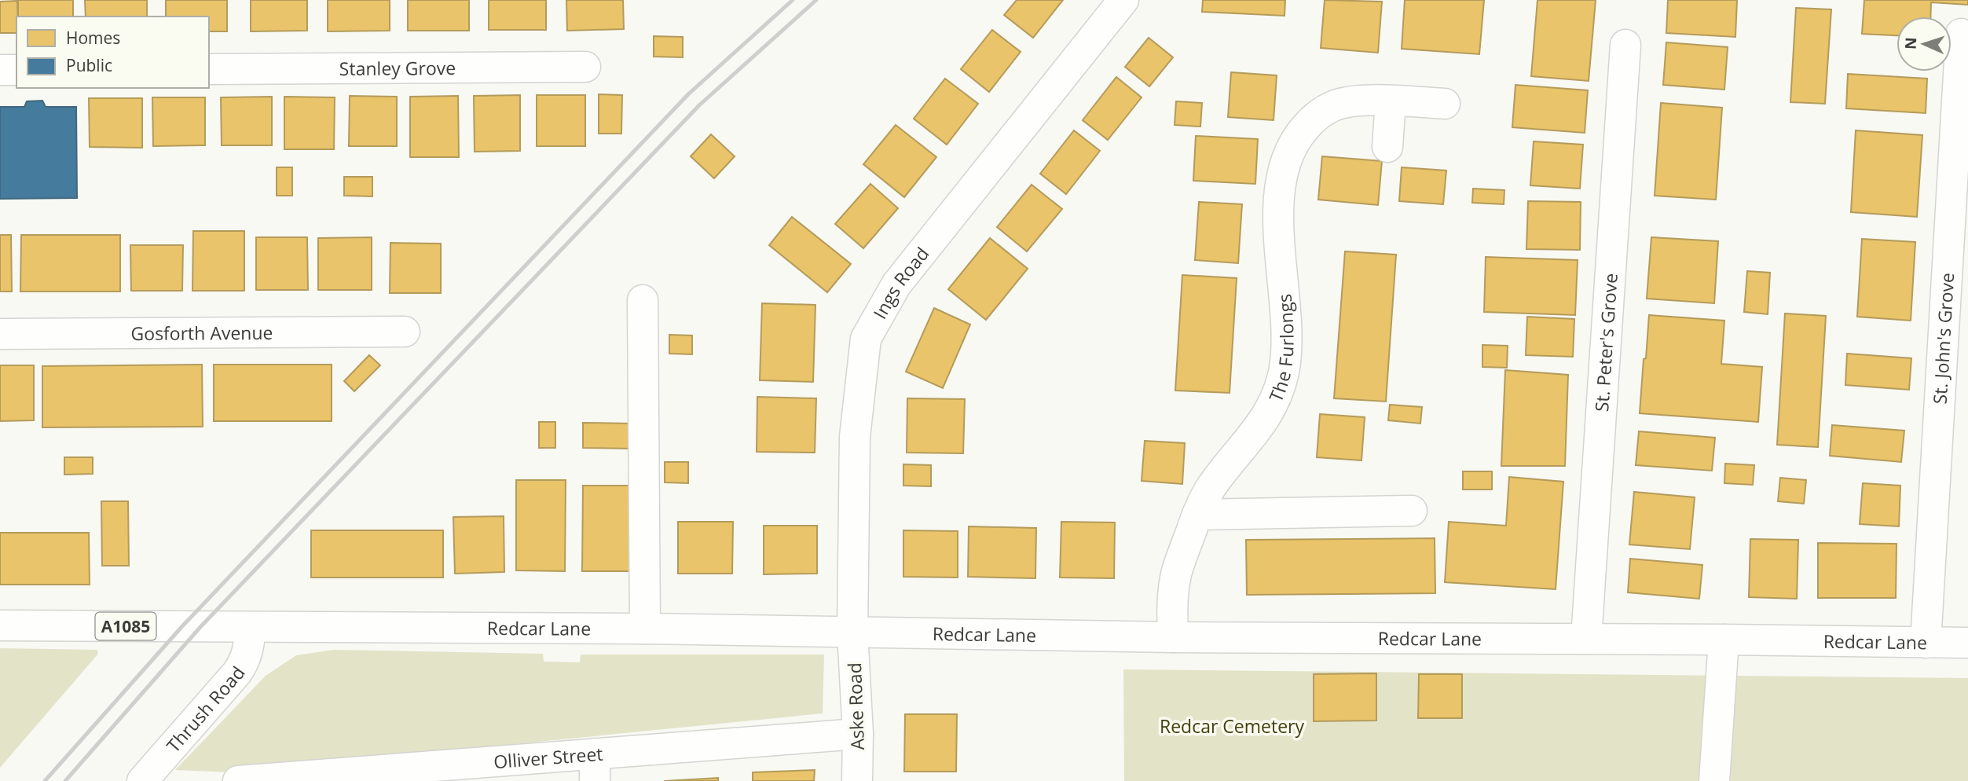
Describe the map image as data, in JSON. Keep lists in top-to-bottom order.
{
  "streets": {
    "street": [
      "Stanley Grove",
      "Ings Road",
      "Gosforth Avenue",
      "St. John's Grove",
      "St. Peter's Grove",
      "The Furlongs",
      "A1085",
      "Redcar Lane",
      "Aske Road",
      "Thrush Road",
      "Olliver Street"
    ]
  },
  "crossings": [
    ["Ings Road", "Redcar Lane"],
    ["Ings Road", "Aske Road"],
    ["St. John's Grove", "Redcar Lane"],
    ["St. Peter's Grove", "Redcar Lane"],
    ["The Furlongs", "Redcar Lane"],
    ["Redcar Lane", "Aske Road"],
    ["Redcar Lane", "Thrush Road"],
    ["Aske Road", "Olliver Street"]
  ],
  "parks": ["Redcar Cemetery"],
  "legend": ["Homes", "Public"],
  "north": "left"
}
